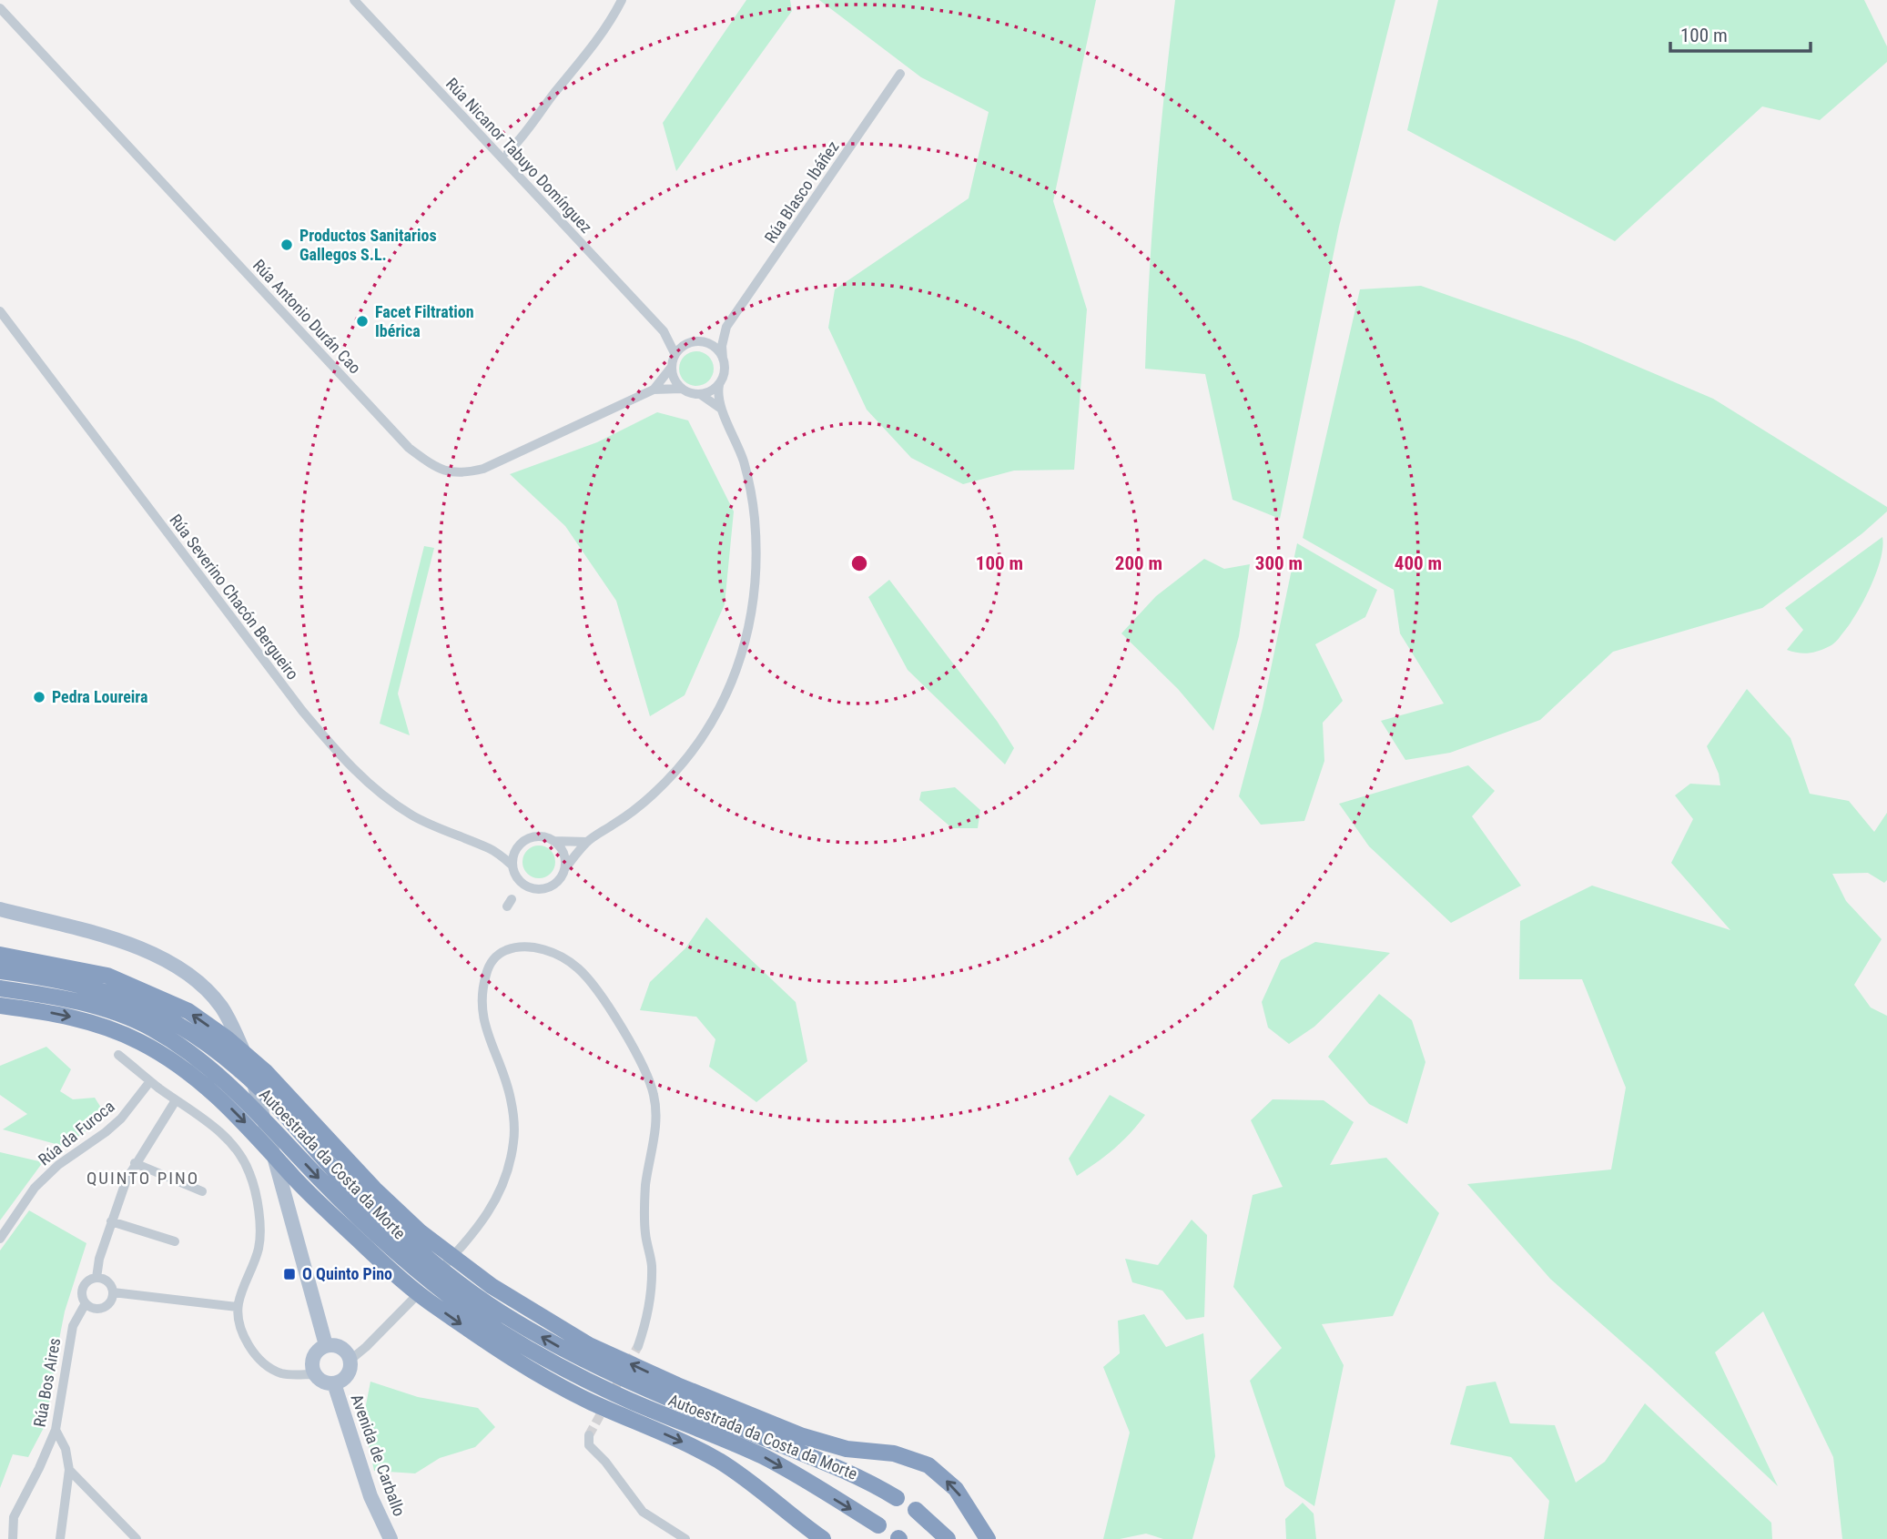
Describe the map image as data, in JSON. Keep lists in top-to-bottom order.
{
  "streets": {
    "highway": ["Autoestrada da Costa da Morte"],
    "main road": ["Avenida de Carballo"],
    "street": [
      "Rúa Nicanor Tabuyo Domínguez",
      "Rúa Blasco Ibáñez",
      "Rúa Antonio Durán Cao",
      "Rúa Severino Chacón Bergueiro",
      "Rúa da Furoca",
      "Rúa Bos Aires"
    ]
  },
  "crossings": [
    ["Rúa Nicanor Tabuyo Domínguez", "Rúa Blasco Ibáñez"],
    ["Rúa Nicanor Tabuyo Domínguez", "Rúa Antonio Durán Cao"],
    ["Rúa Blasco Ibáñez", "Rúa Antonio Durán Cao"]
  ],
  "districts": ["QUINTO PINO"],
  "places": {
    "other": ["Productos Sanitarios Gallegos S.L.", "Facet Filtration Ibérica", "Pedra Loureira"],
    "transit": ["O Quinto Pino"]
  },
  "scale_bar": "100 m",
  "rings": [
    "100 m",
    "200 m",
    "300 m",
    "400 m"
  ]
}
